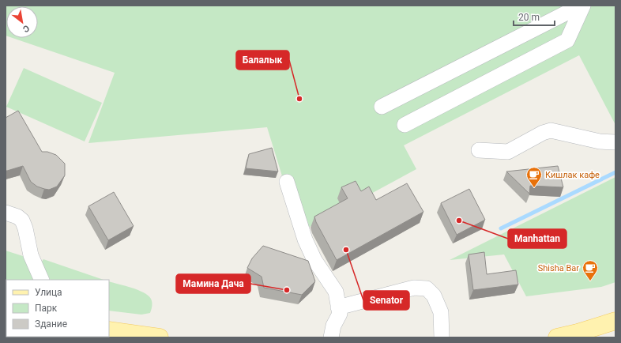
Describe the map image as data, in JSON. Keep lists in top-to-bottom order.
{
  "places": {
    "other": [
      "Балалык",
      "Manhattan",
      "Senator",
      "Мамина Дача"
    ],
    "cafe": ["Кишлак кафе", "Shisha Bar"]
  },
  "legend": ["Улица", "Парк", "Здание"],
  "scale_bar": "20 m",
  "north": "bottom right"
}
